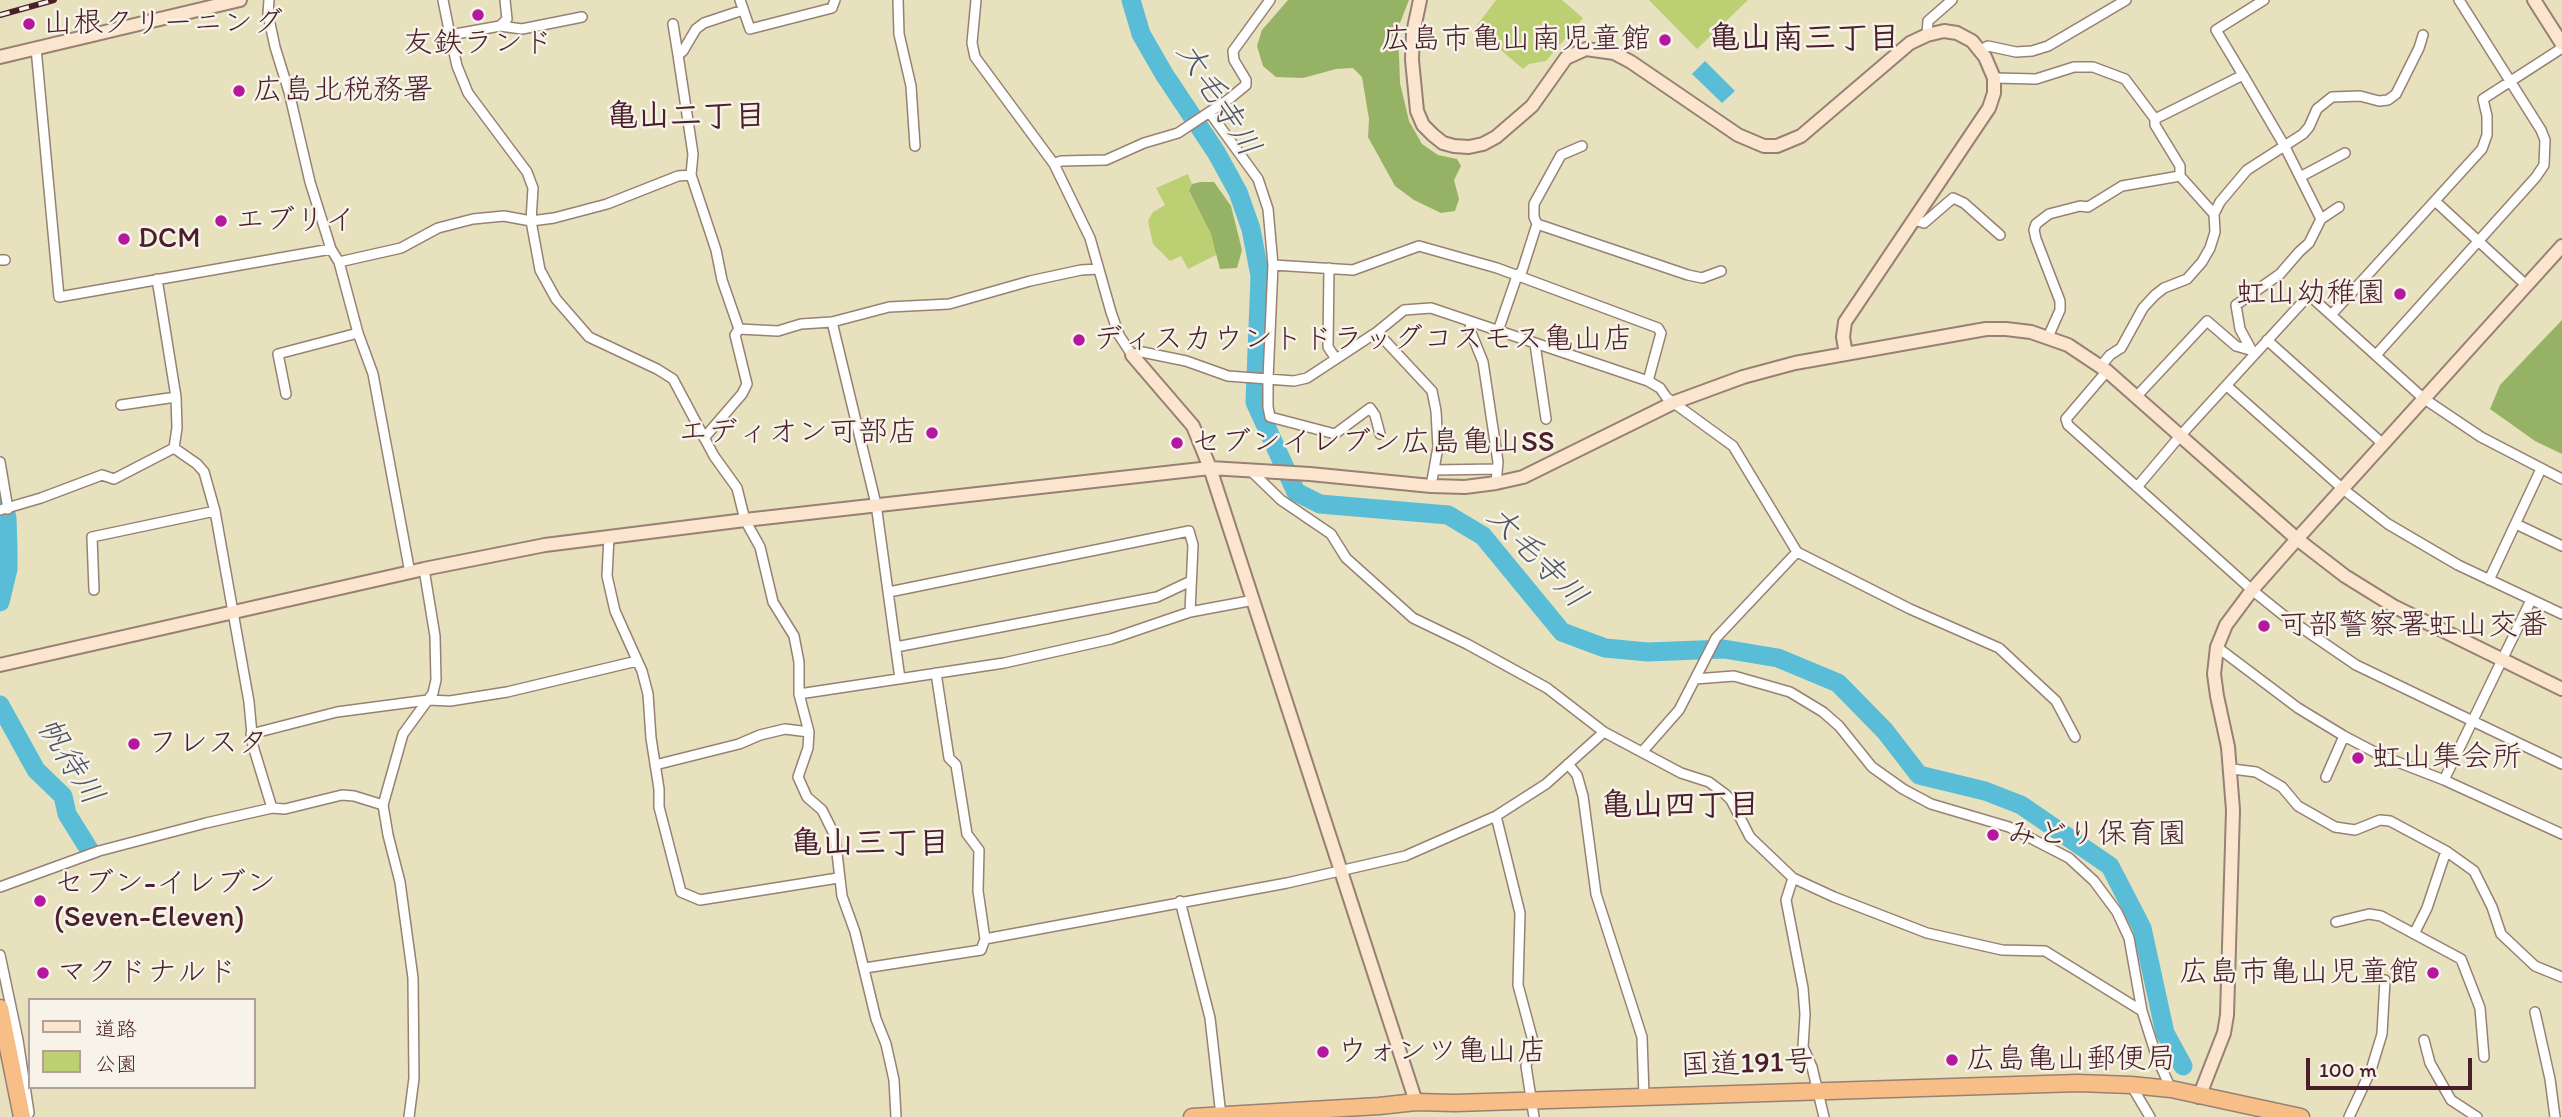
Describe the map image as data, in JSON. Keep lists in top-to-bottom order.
{
  "streets": {
    "highway": ["国道191号"]
  },
  "districts": [
    "亀山南三丁目",
    "亀山二丁目",
    "亀山四丁目",
    "亀山三丁目"
  ],
  "water": ["大毛寺川", "帆待川"],
  "places": [
    "友鉄ランド",
    "山根クリーニング",
    "広島市亀山南児童館",
    "広島北税務署",
    "エブリイ",
    "DCM",
    "虹山幼稚園",
    "ディスカウントドラッグコスモス亀山店",
    "エディオン可部店",
    "セブンイレブン広島亀山SS",
    "可部警察署虹山交番",
    "フレスタ",
    "虹山集会所",
    "みどり保育園",
    "セブン-イレブン (Seven-Eleven)",
    "マクドナルド",
    "広島市亀山児童館",
    "ウォンツ亀山店",
    "広島亀山郵便局"
  ],
  "legend": ["道路", "公園"],
  "scale_bar": "100 m"
}
